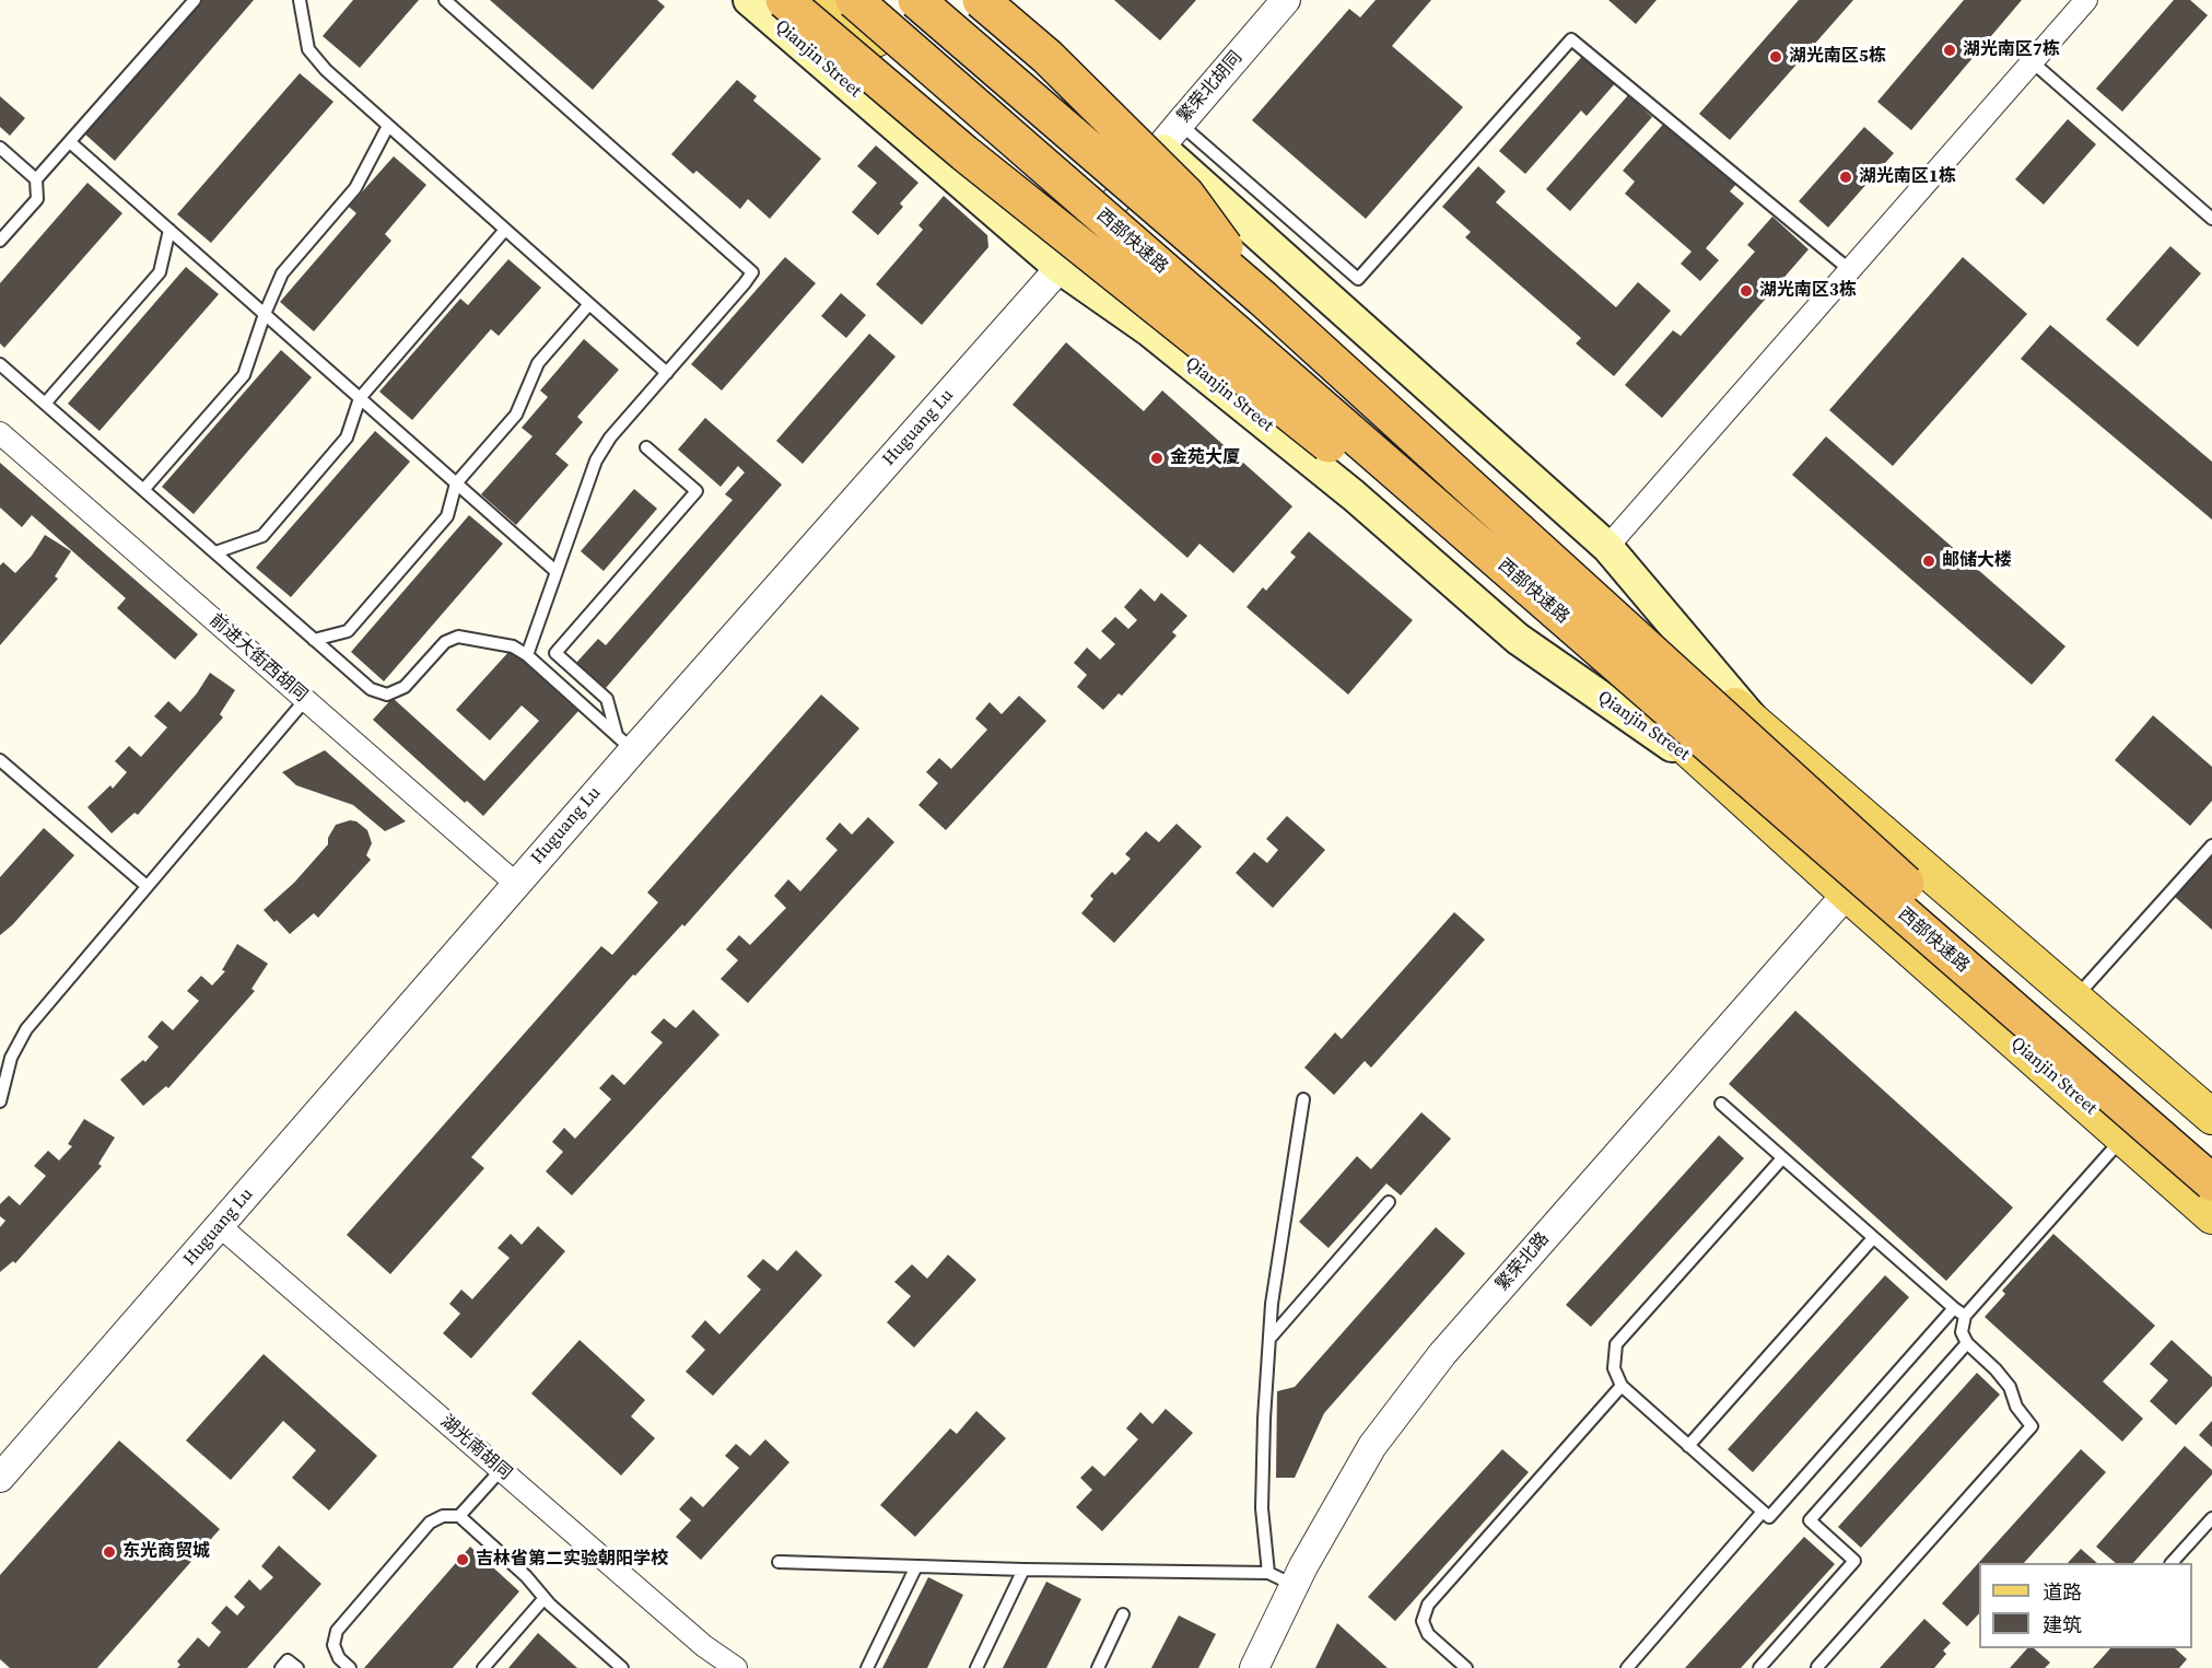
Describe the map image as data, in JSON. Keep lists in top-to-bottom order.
{
  "streets": {
    "highway": ["西部快速路"],
    "main road": ["Qianjin Street"],
    "street": [
      "繁荣北胡同",
      "Huguang Lu",
      "前进大街西胡同",
      "繁荣北路",
      "湖光南胡同"
    ]
  },
  "crossings": [
    ["Qianjin Street", "Huguang Lu"],
    ["Qianjin Street", "繁荣北路"],
    ["繁荣北胡同", "Huguang Lu"],
    ["Huguang Lu", "前进大街西胡同"],
    ["Huguang Lu", "湖光南胡同"]
  ],
  "places": [
    "湖光南区7栋",
    "湖光南区5栋",
    "湖光南区1栋",
    "湖光南区3栋",
    "金苑大厦",
    "邮储大楼",
    "东光商贸城",
    "吉林省第二实验朝阳学校"
  ],
  "legend": ["道路", "建筑"]
}
